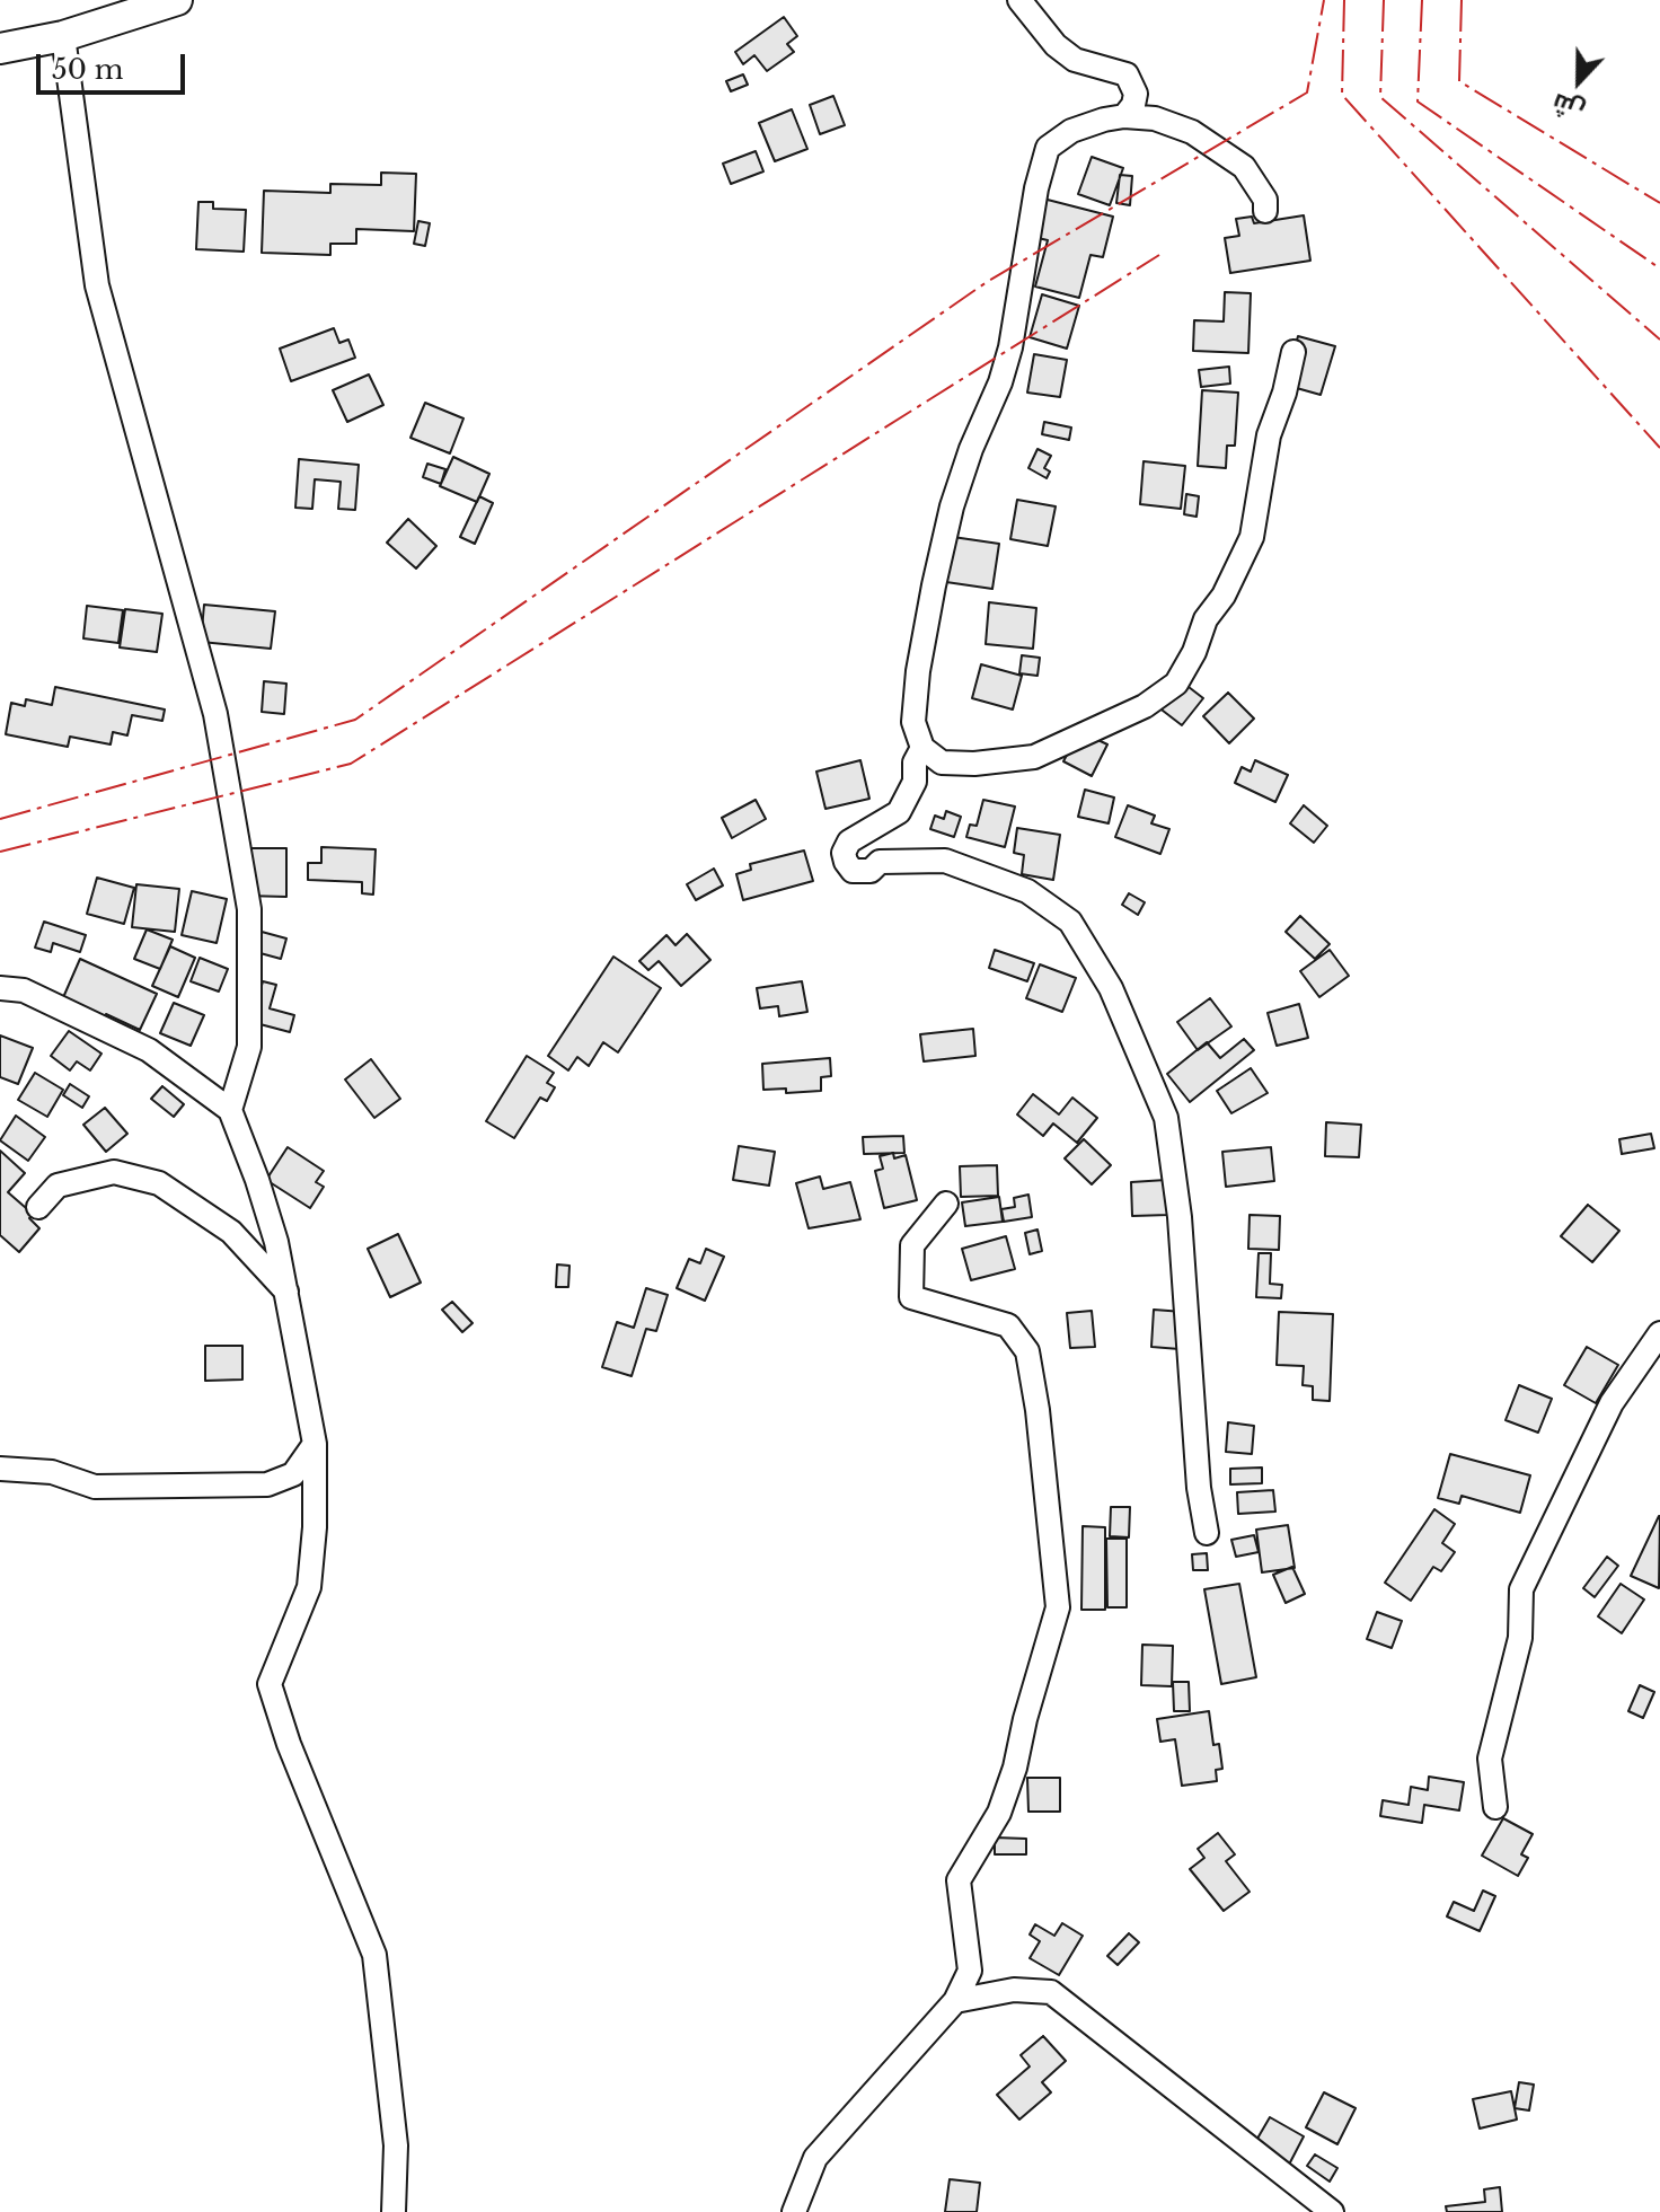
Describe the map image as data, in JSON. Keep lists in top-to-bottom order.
{
  "scale_bar": "50 m",
  "north": "bottom"
}
